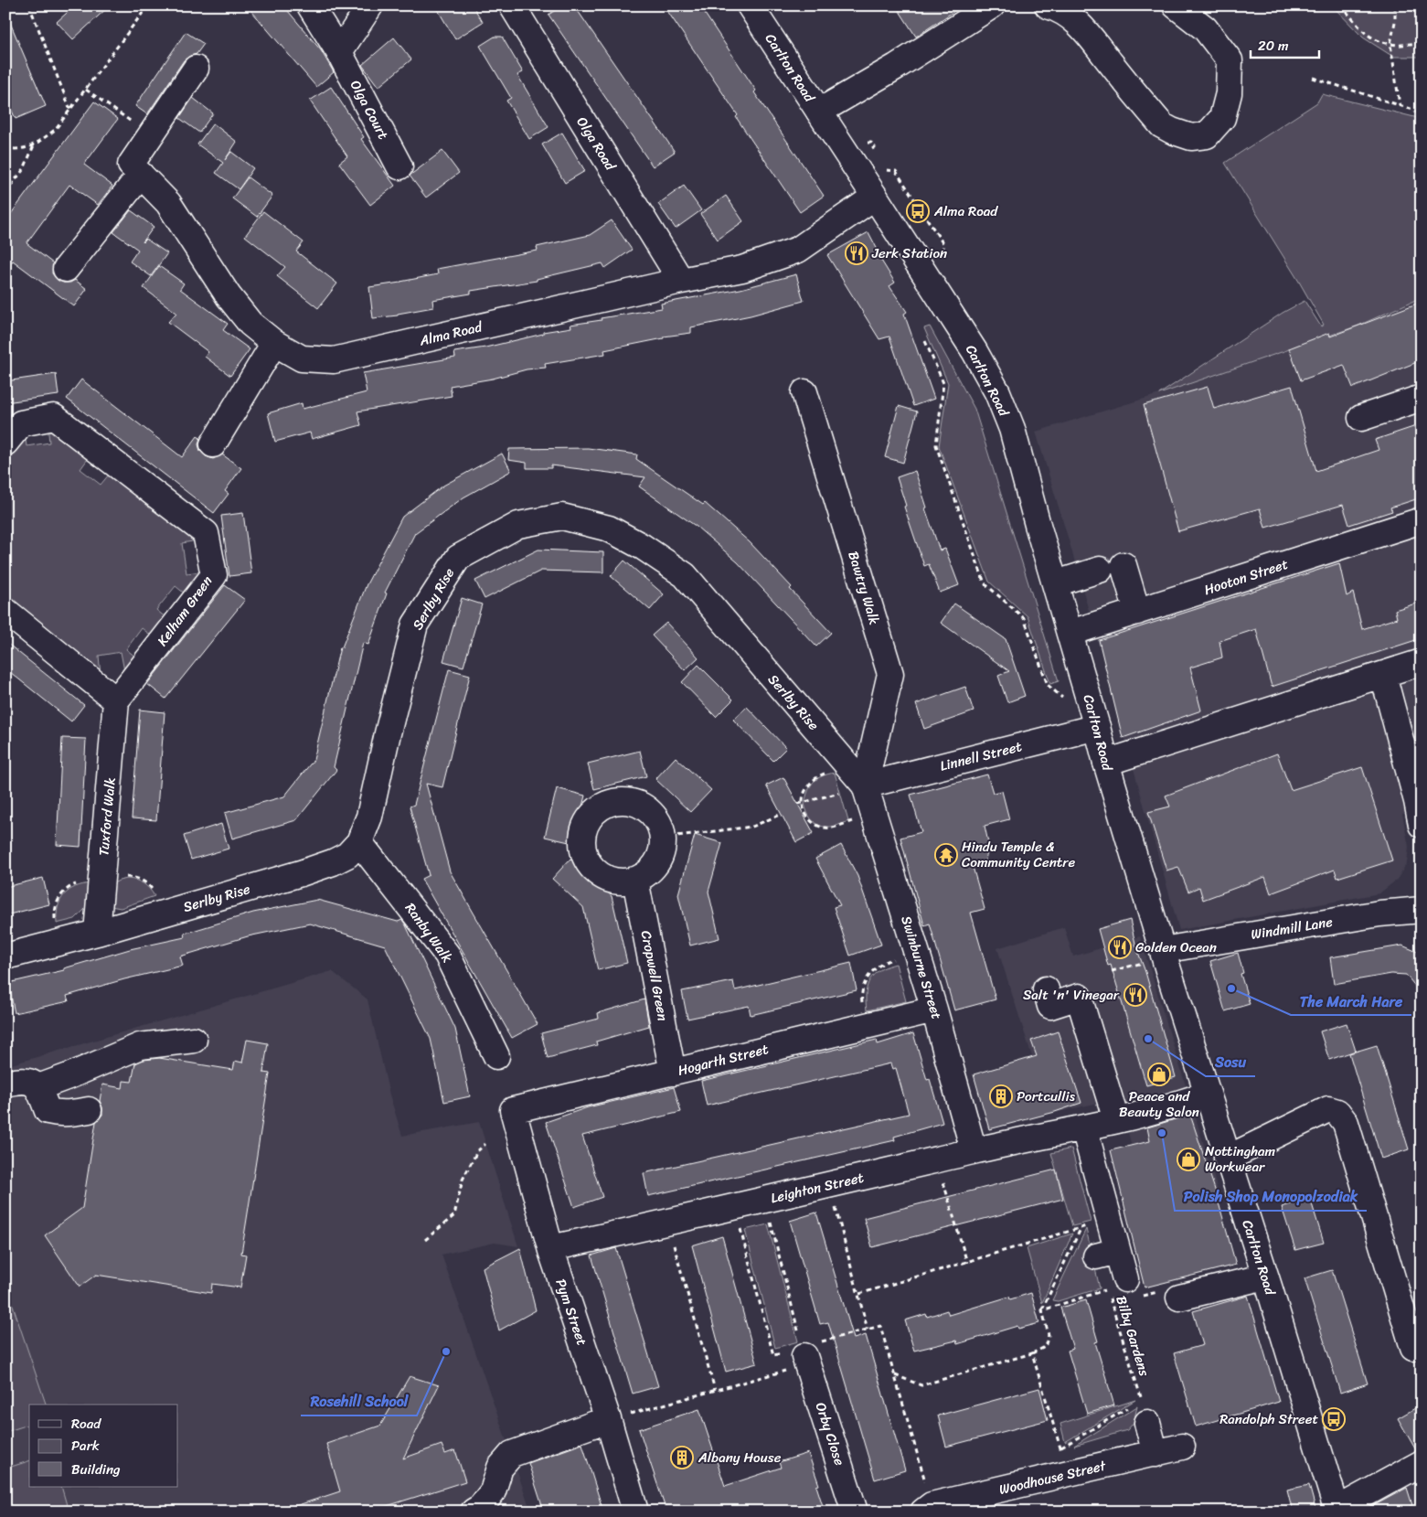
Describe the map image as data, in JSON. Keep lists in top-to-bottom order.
{
  "streets": {
    "street": [
      "Carlton Road",
      "Olga Court",
      "Olga Road",
      "Alma Road",
      "Hooton Street",
      "Bawtry Walk",
      "Serlby Rise",
      "Kelham Green",
      "Linnell Street",
      "Tuxford Walk",
      "Windmill Lane",
      "Ranby Walk",
      "Swinburne Street",
      "Cropwell Green",
      "Hogarth Street",
      "Leighton Street",
      "Pym Street",
      "Orby Close",
      "Woodhouse Street"
    ],
    "path": ["Bilby Gardens"]
  },
  "crossings": [
    ["Carlton Road", "Alma Road"],
    ["Carlton Road", "Hooton Street"],
    ["Carlton Road", "Linnell Street"],
    ["Carlton Road", "Windmill Lane"],
    ["Carlton Road", "Leighton Street"],
    ["Olga Road", "Alma Road"],
    ["Bawtry Walk", "Serlby Rise"],
    ["Bawtry Walk", "Linnell Street"],
    ["Bawtry Walk", "Swinburne Street"],
    ["Serlby Rise", "Linnell Street"],
    ["Serlby Rise", "Tuxford Walk"],
    ["Serlby Rise", "Ranby Walk"],
    ["Serlby Rise", "Swinburne Street"],
    ["Kelham Green", "Tuxford Walk"],
    ["Linnell Street", "Swinburne Street"],
    ["Swinburne Street", "Hogarth Street"],
    ["Swinburne Street", "Leighton Street"],
    ["Cropwell Green", "Hogarth Street"],
    ["Hogarth Street", "Pym Street"],
    ["Leighton Street", "Pym Street"]
  ],
  "places": {
    "bus stop": ["Alma Road", "Randolph Street"],
    "restaurant": ["Jerk Station", "Golden Ocean", "Salt 'n' Vinegar"],
    "temple": ["Hindu Temple & Community Centre"],
    "other": [
      "The March Hare",
      "Sosu",
      "Polish Shop Monopolzodiak",
      "Rosehill School"
    ],
    "shop": ["Peace and Beauty Salon", "Nottingham Workwear"],
    "building": ["Portcullis", "Albany House"]
  },
  "legend": ["Road", "Park", "Building"],
  "scale_bar": "20 m"
}
